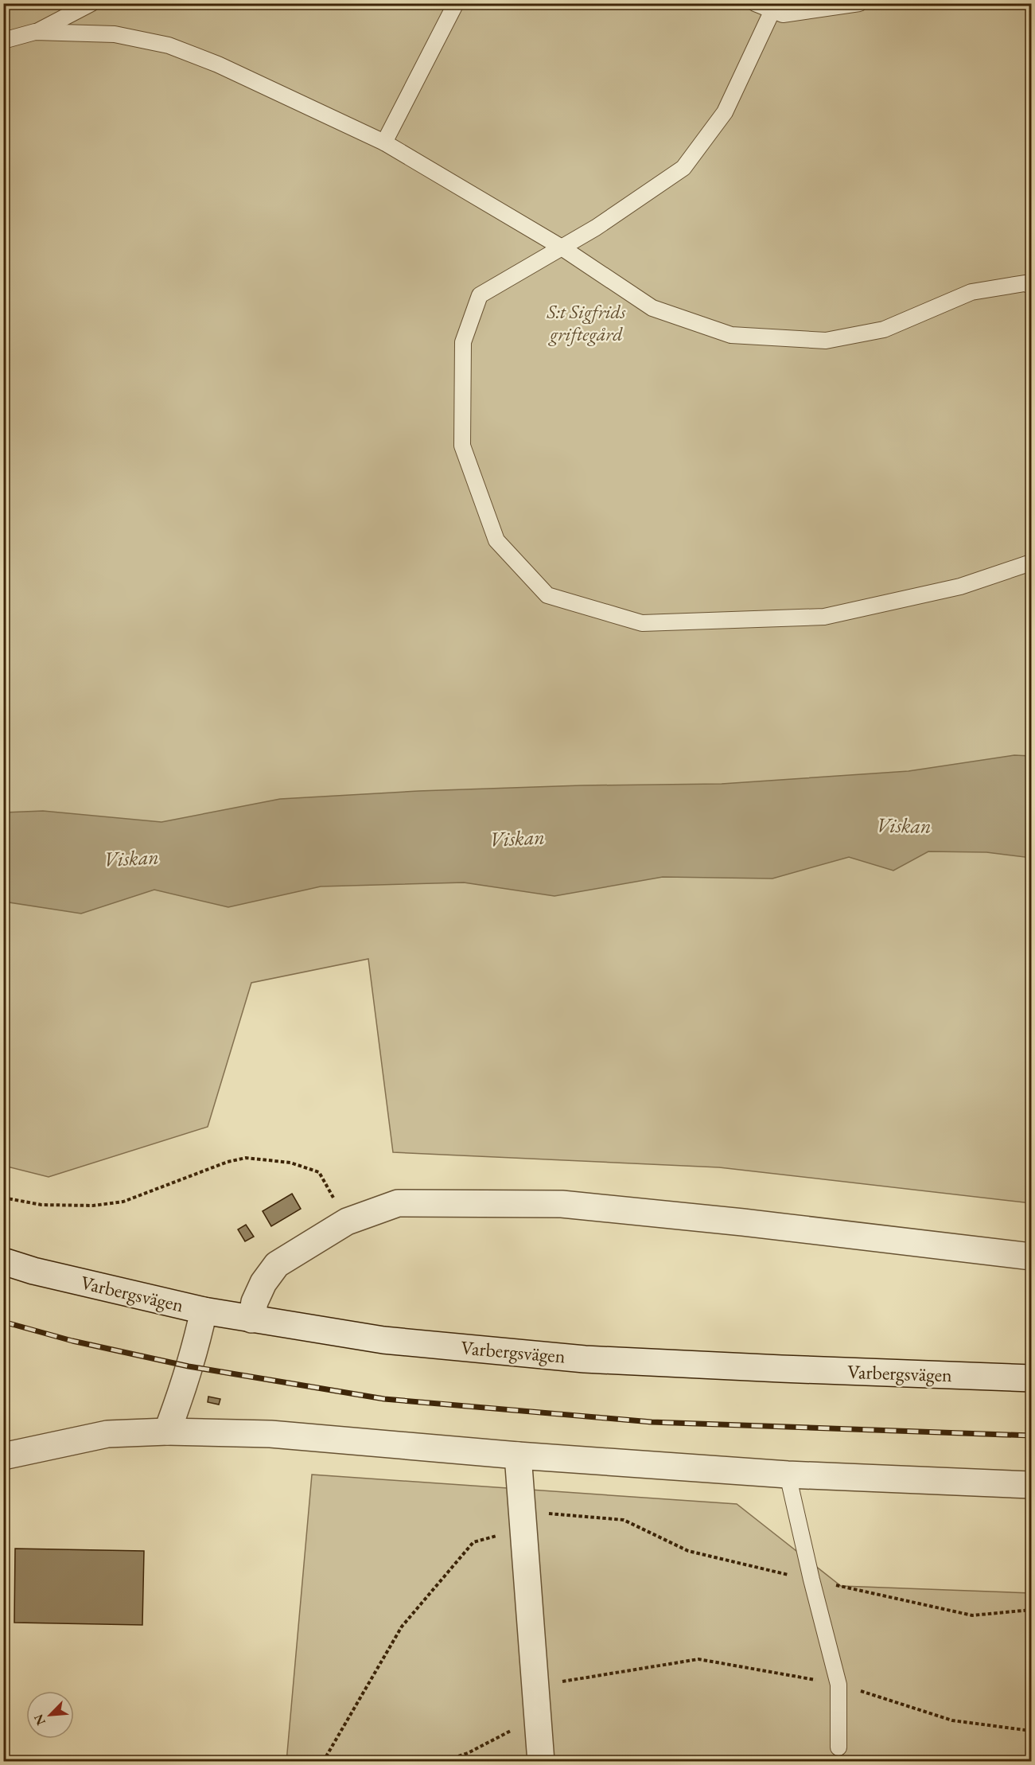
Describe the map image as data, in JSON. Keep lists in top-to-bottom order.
{
  "streets": {
    "street": ["Varbergsvägen"]
  },
  "water": ["Viskan"],
  "parks": ["S:t Sigfrids griftegård"],
  "north": "bottom left"
}
